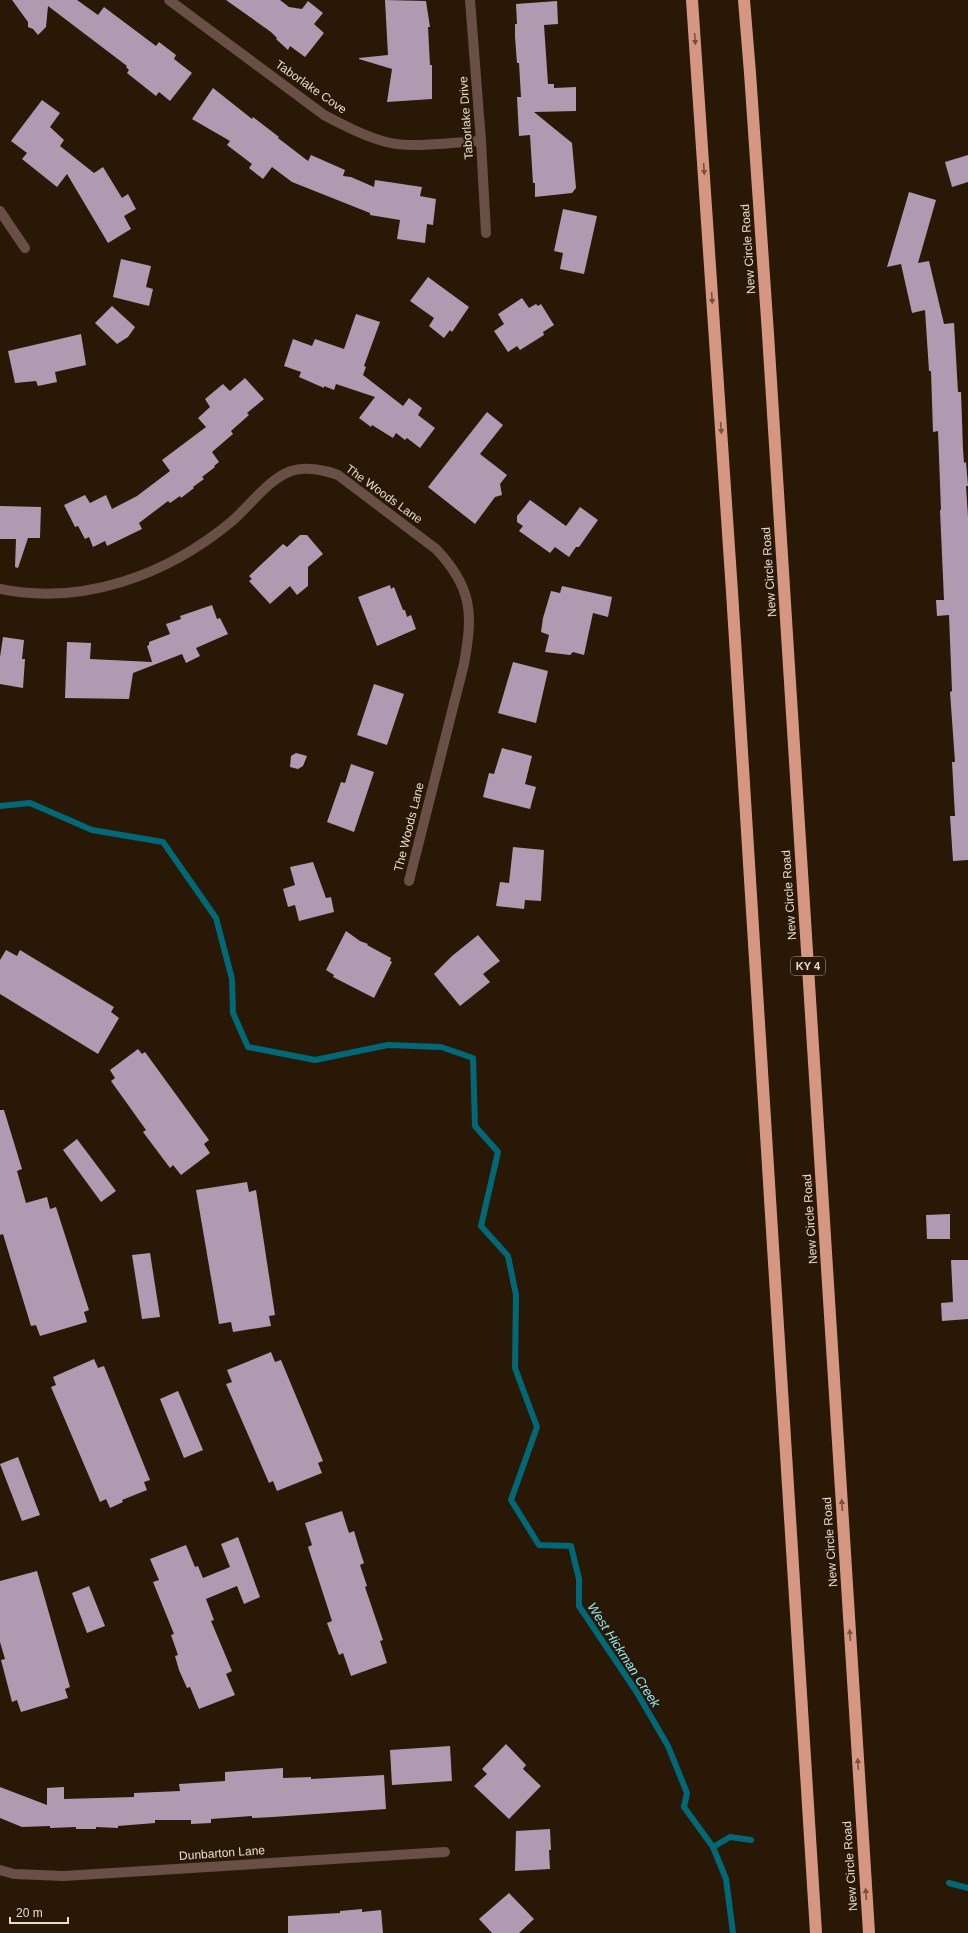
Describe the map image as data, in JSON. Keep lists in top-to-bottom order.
{
  "streets": {
    "highway": ["New Circle Road", "KY 4"],
    "street": [
      "Taborlake Cove",
      "Taborlake Drive",
      "The Woods Lane",
      "Dunbarton Lane"
    ]
  },
  "crossings": [
    ["Taborlake Cove", "Taborlake Drive"]
  ],
  "water": ["West Hickman Creek"],
  "scale_bar": "20 m"
}
